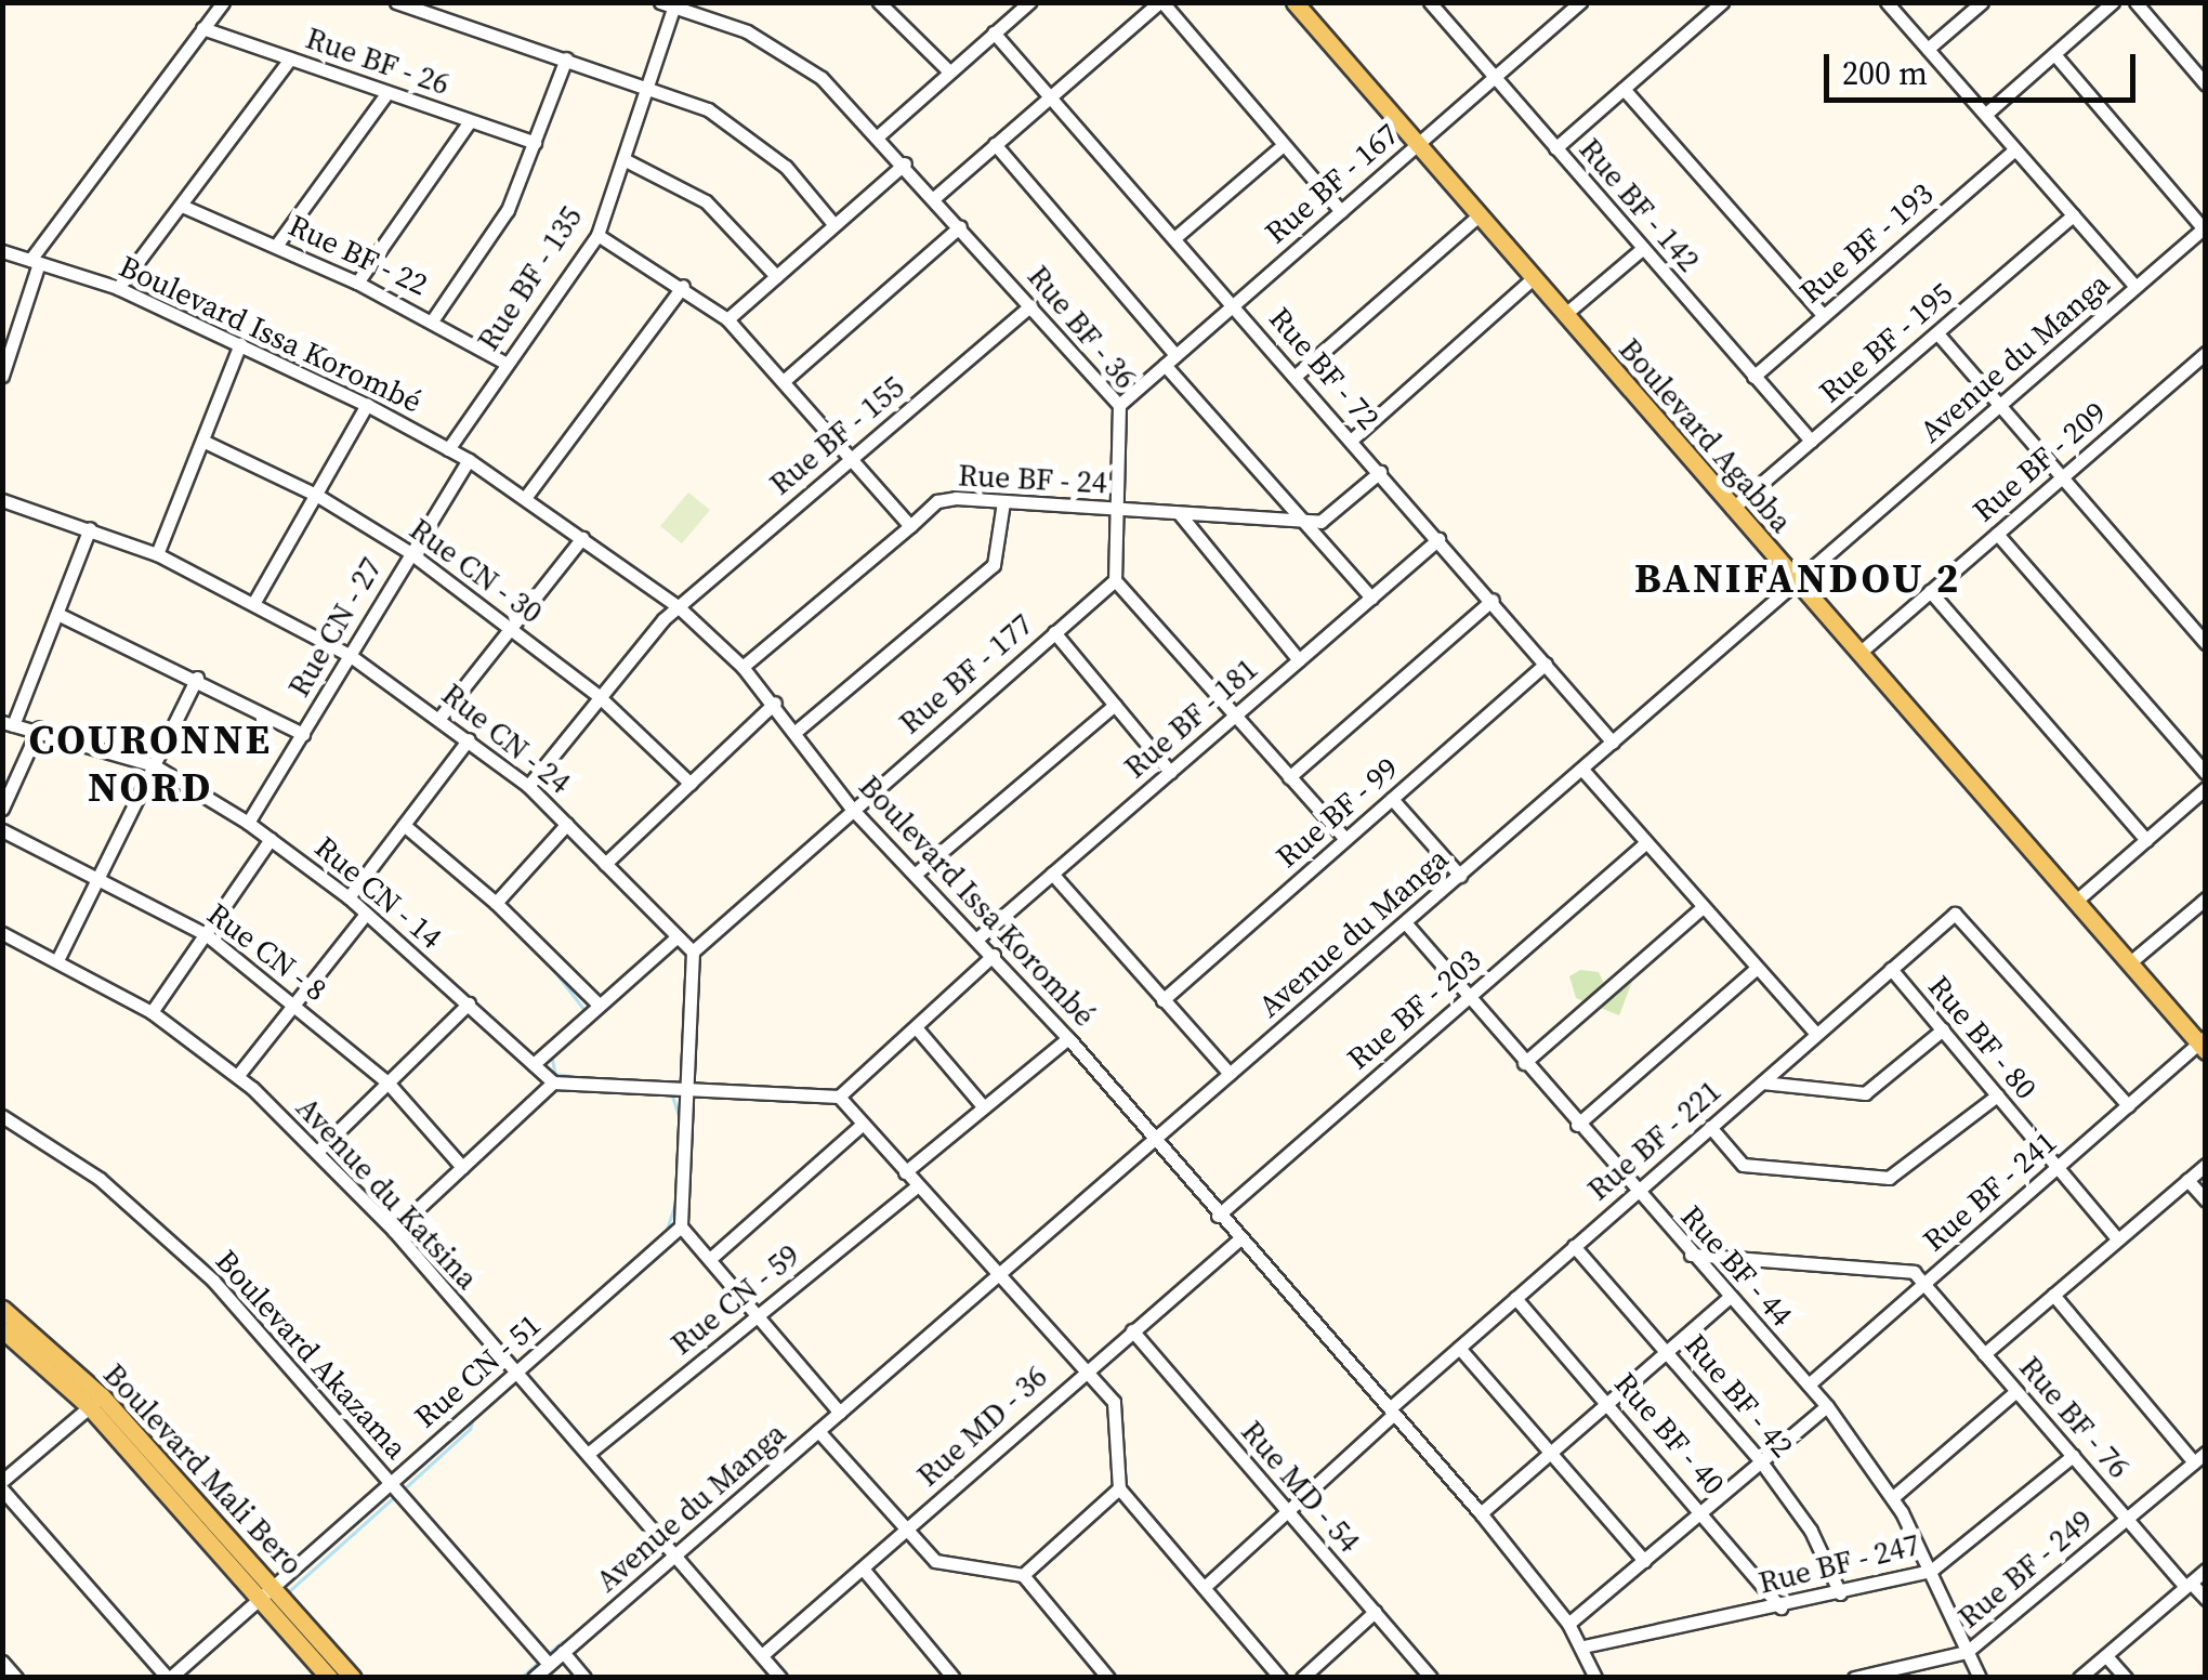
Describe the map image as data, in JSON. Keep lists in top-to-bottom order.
{
  "streets": {
    "main road": ["Boulevard Agabba", "Boulevard Mali Bero"],
    "street": [
      "Rue BF - 26",
      "Rue BF - 167",
      "Rue BF - 142",
      "Rue BF - 193",
      "Rue BF - 22",
      "Rue BF - 135",
      "Rue BF - 36",
      "Boulevard Issa Korombé",
      "Rue BF - 195",
      "Avenue du Manga",
      "Rue BF - 72",
      "Rue BF - 155",
      "Rue BF - 209",
      "Rue BF - 24",
      "Rue CN - 30",
      "Rue CN - 27",
      "Rue BF - 177",
      "Rue BF - 181",
      "Rue CN - 24",
      "Rue BF - 99",
      "Rue CN - 14",
      "Rue CN - 8",
      "Rue BF - 203",
      "Rue BF - 80",
      "Rue BF - 221",
      "Rue BF - 241",
      "Avenue du Katsina",
      "Rue BF - 44",
      "Rue CN - 59",
      "Boulevard Akazama",
      "Rue CN - 51",
      "Rue BF - 42",
      "Rue BF - 76",
      "Rue MD - 36",
      "Rue BF - 40",
      "Rue MD - 54",
      "Rue BF - 247",
      "Rue BF - 249"
    ]
  },
  "crossings": [
    ["Rue BF - 167", "Rue BF - 142"],
    ["Rue BF - 167", "Rue BF - 36"],
    ["Rue BF - 167", "Rue BF - 72"],
    ["Rue BF - 167", "Boulevard Agabba"],
    ["Rue BF - 142", "Rue BF - 193"],
    ["Rue BF - 142", "Rue BF - 195"],
    ["Rue BF - 22", "Rue BF - 135"],
    ["Rue BF - 135", "Rue BF - 36"],
    ["Rue BF - 135", "Boulevard Issa Korombé"],
    ["Rue BF - 36", "Rue BF - 155"],
    ["Rue BF - 36", "Rue BF - 24"],
    ["Rue BF - 36", "Rue BF - 177"],
    ["Boulevard Issa Korombé", "Avenue du Manga"],
    ["Boulevard Issa Korombé", "Rue BF - 155"],
    ["Boulevard Issa Korombé", "Rue BF - 24"],
    ["Boulevard Issa Korombé", "Rue CN - 27"],
    ["Boulevard Issa Korombé", "Rue BF - 177"],
    ["Boulevard Issa Korombé", "Rue BF - 181"],
    ["Boulevard Issa Korombé", "Rue BF - 203"],
    ["Boulevard Issa Korombé", "Rue BF - 221"],
    ["Boulevard Issa Korombé", "Rue MD - 36"],
    ["Boulevard Issa Korombé", "Rue BF - 247"],
    ["Rue BF - 195", "Boulevard Agabba"],
    ["Avenue du Manga", "Rue BF - 72"],
    ["Avenue du Manga", "Boulevard Agabba"],
    ["Avenue du Manga", "Avenue du Katsina"],
    ["Avenue du Manga", "Rue BF - 44"],
    ["Avenue du Manga", "Boulevard Akazama"],
    ["Rue BF - 72", "Rue BF - 181"],
    ["Rue BF - 72", "Rue BF - 99"],
    ["Rue BF - 155", "Rue CN - 30"],
    ["Rue BF - 155", "Rue CN - 24"],
    ["Boulevard Agabba", "Rue BF - 209"],
    ["Boulevard Agabba", "Rue BF - 241"],
    ["Rue CN - 30", "Rue CN - 27"],
    ["Rue CN - 27", "Rue CN - 24"],
    ["Rue CN - 27", "Rue CN - 14"],
    ["Rue BF - 177", "Rue CN - 24"],
    ["Rue BF - 203", "Rue BF - 44"],
    ["Rue BF - 80", "Rue BF - 221"],
    ["Rue BF - 80", "Rue BF - 241"],
    ["Rue BF - 221", "Rue BF - 241"],
    ["Rue BF - 221", "Rue BF - 44"],
    ["Rue BF - 221", "Rue BF - 42"],
    ["Rue BF - 221", "Rue BF - 40"],
    ["Rue BF - 221", "Rue MD - 54"],
    ["Rue BF - 241", "Rue BF - 44"],
    ["Rue BF - 241", "Rue BF - 76"],
    ["Avenue du Katsina", "Rue CN - 59"],
    ["Avenue du Katsina", "Rue CN - 51"],
    ["Avenue du Katsina", "Rue MD - 36"],
    ["Rue BF - 44", "Rue BF - 247"],
    ["Rue BF - 44", "Rue BF - 249"],
    ["Boulevard Akazama", "Rue CN - 51"],
    ["Rue CN - 51", "Boulevard Mali Bero"],
    ["Rue BF - 42", "Rue BF - 247"],
    ["Rue BF - 76", "Rue BF - 247"],
    ["Rue BF - 76", "Rue BF - 249"],
    ["Rue MD - 36", "Rue MD - 54"],
    ["Rue BF - 40", "Rue BF - 247"]
  ],
  "districts": ["BANIFANDOU 2", "COURONNE NORD"],
  "scale_bar": "200 m"
}
